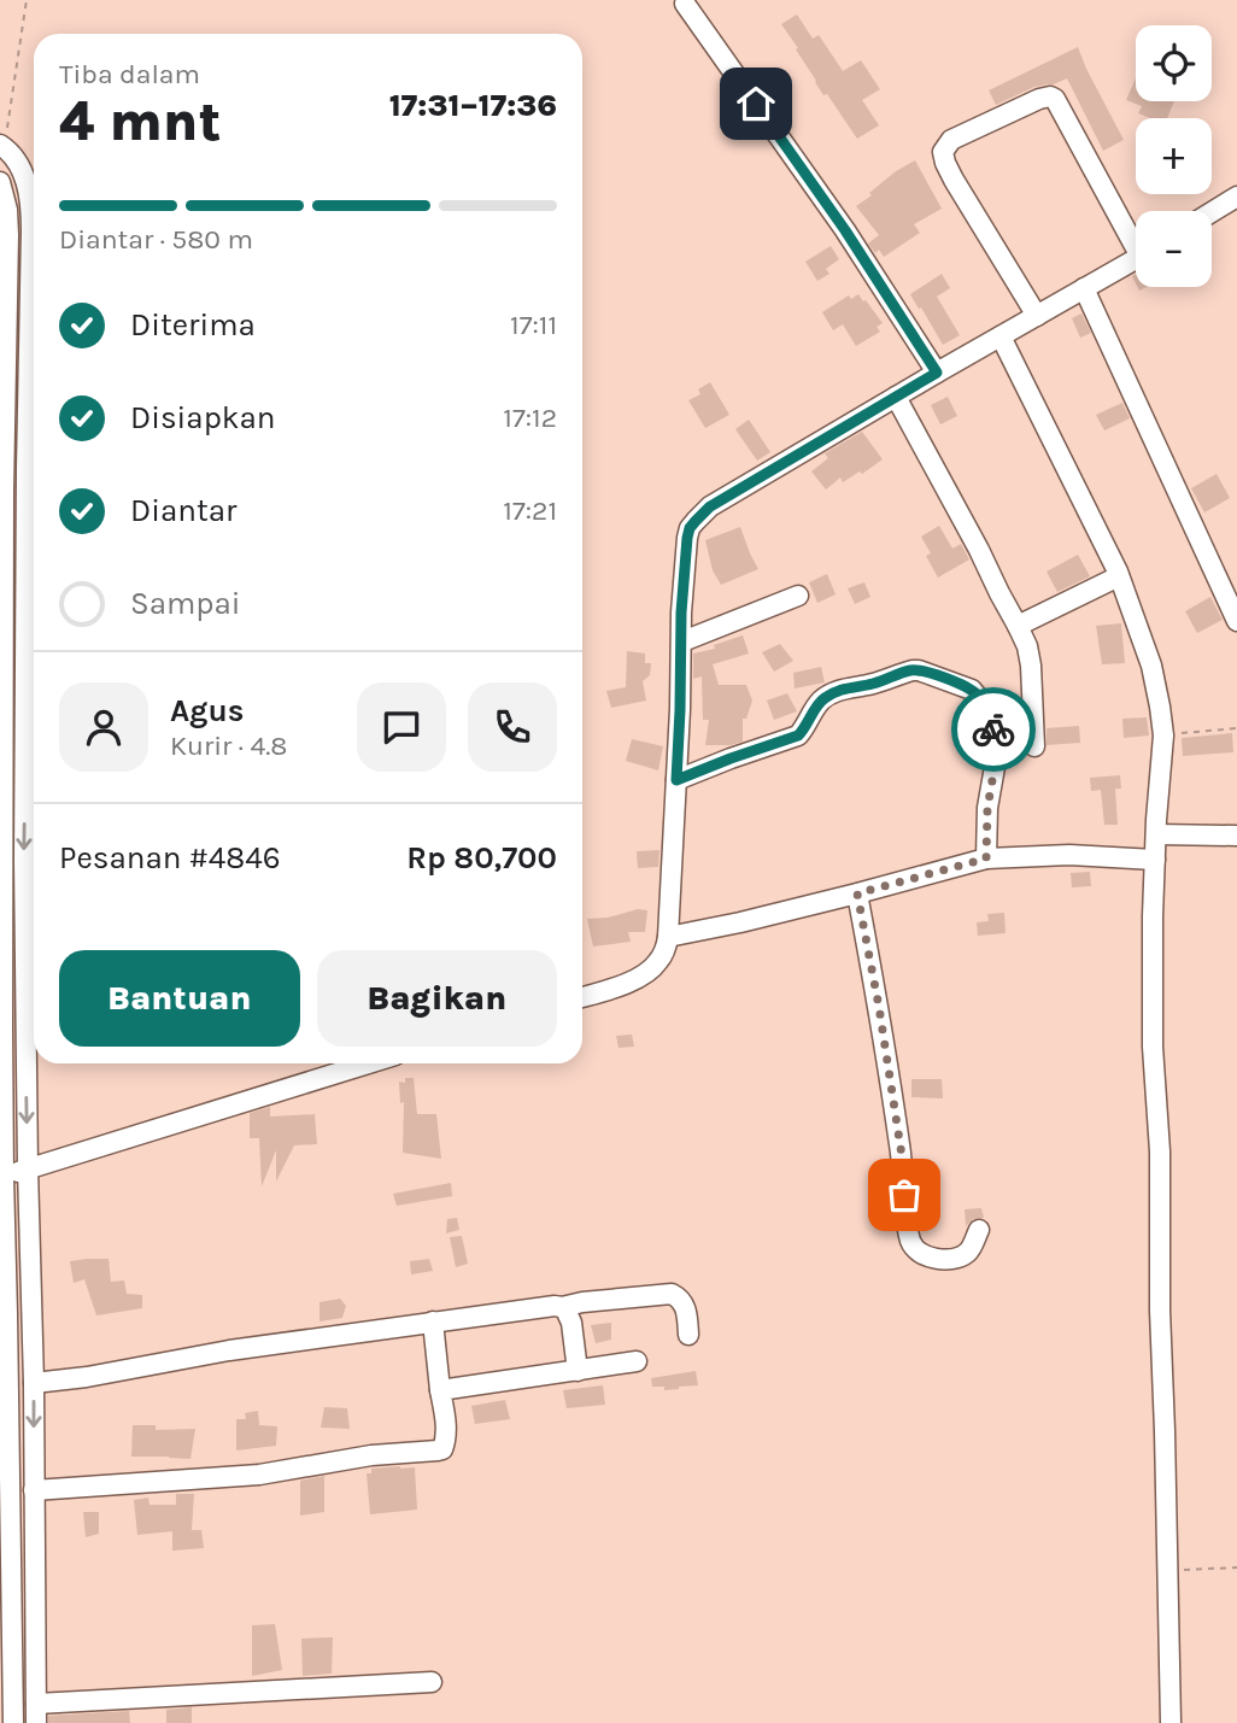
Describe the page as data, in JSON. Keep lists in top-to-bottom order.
{
  "page": {
    "map_buttons": ["+", "−"],
    "heading": ["4 mnt", "Tiba dalam", "17:31–17:36"],
    "panel": [
      "Agus",
      "Kurir · 4.8",
      "Pesanan #4846",
      "Rp 80,700"
    ],
    "bar": "Diantar · 580 m",
    "list": [
      ["Diterima", "17:11"],
      ["Disiapkan", "17:12"],
      ["Diantar", "17:21"],
      "Sampai"
    ],
    "buttons": ["Bantuan", "Bagikan"]
  }
}
